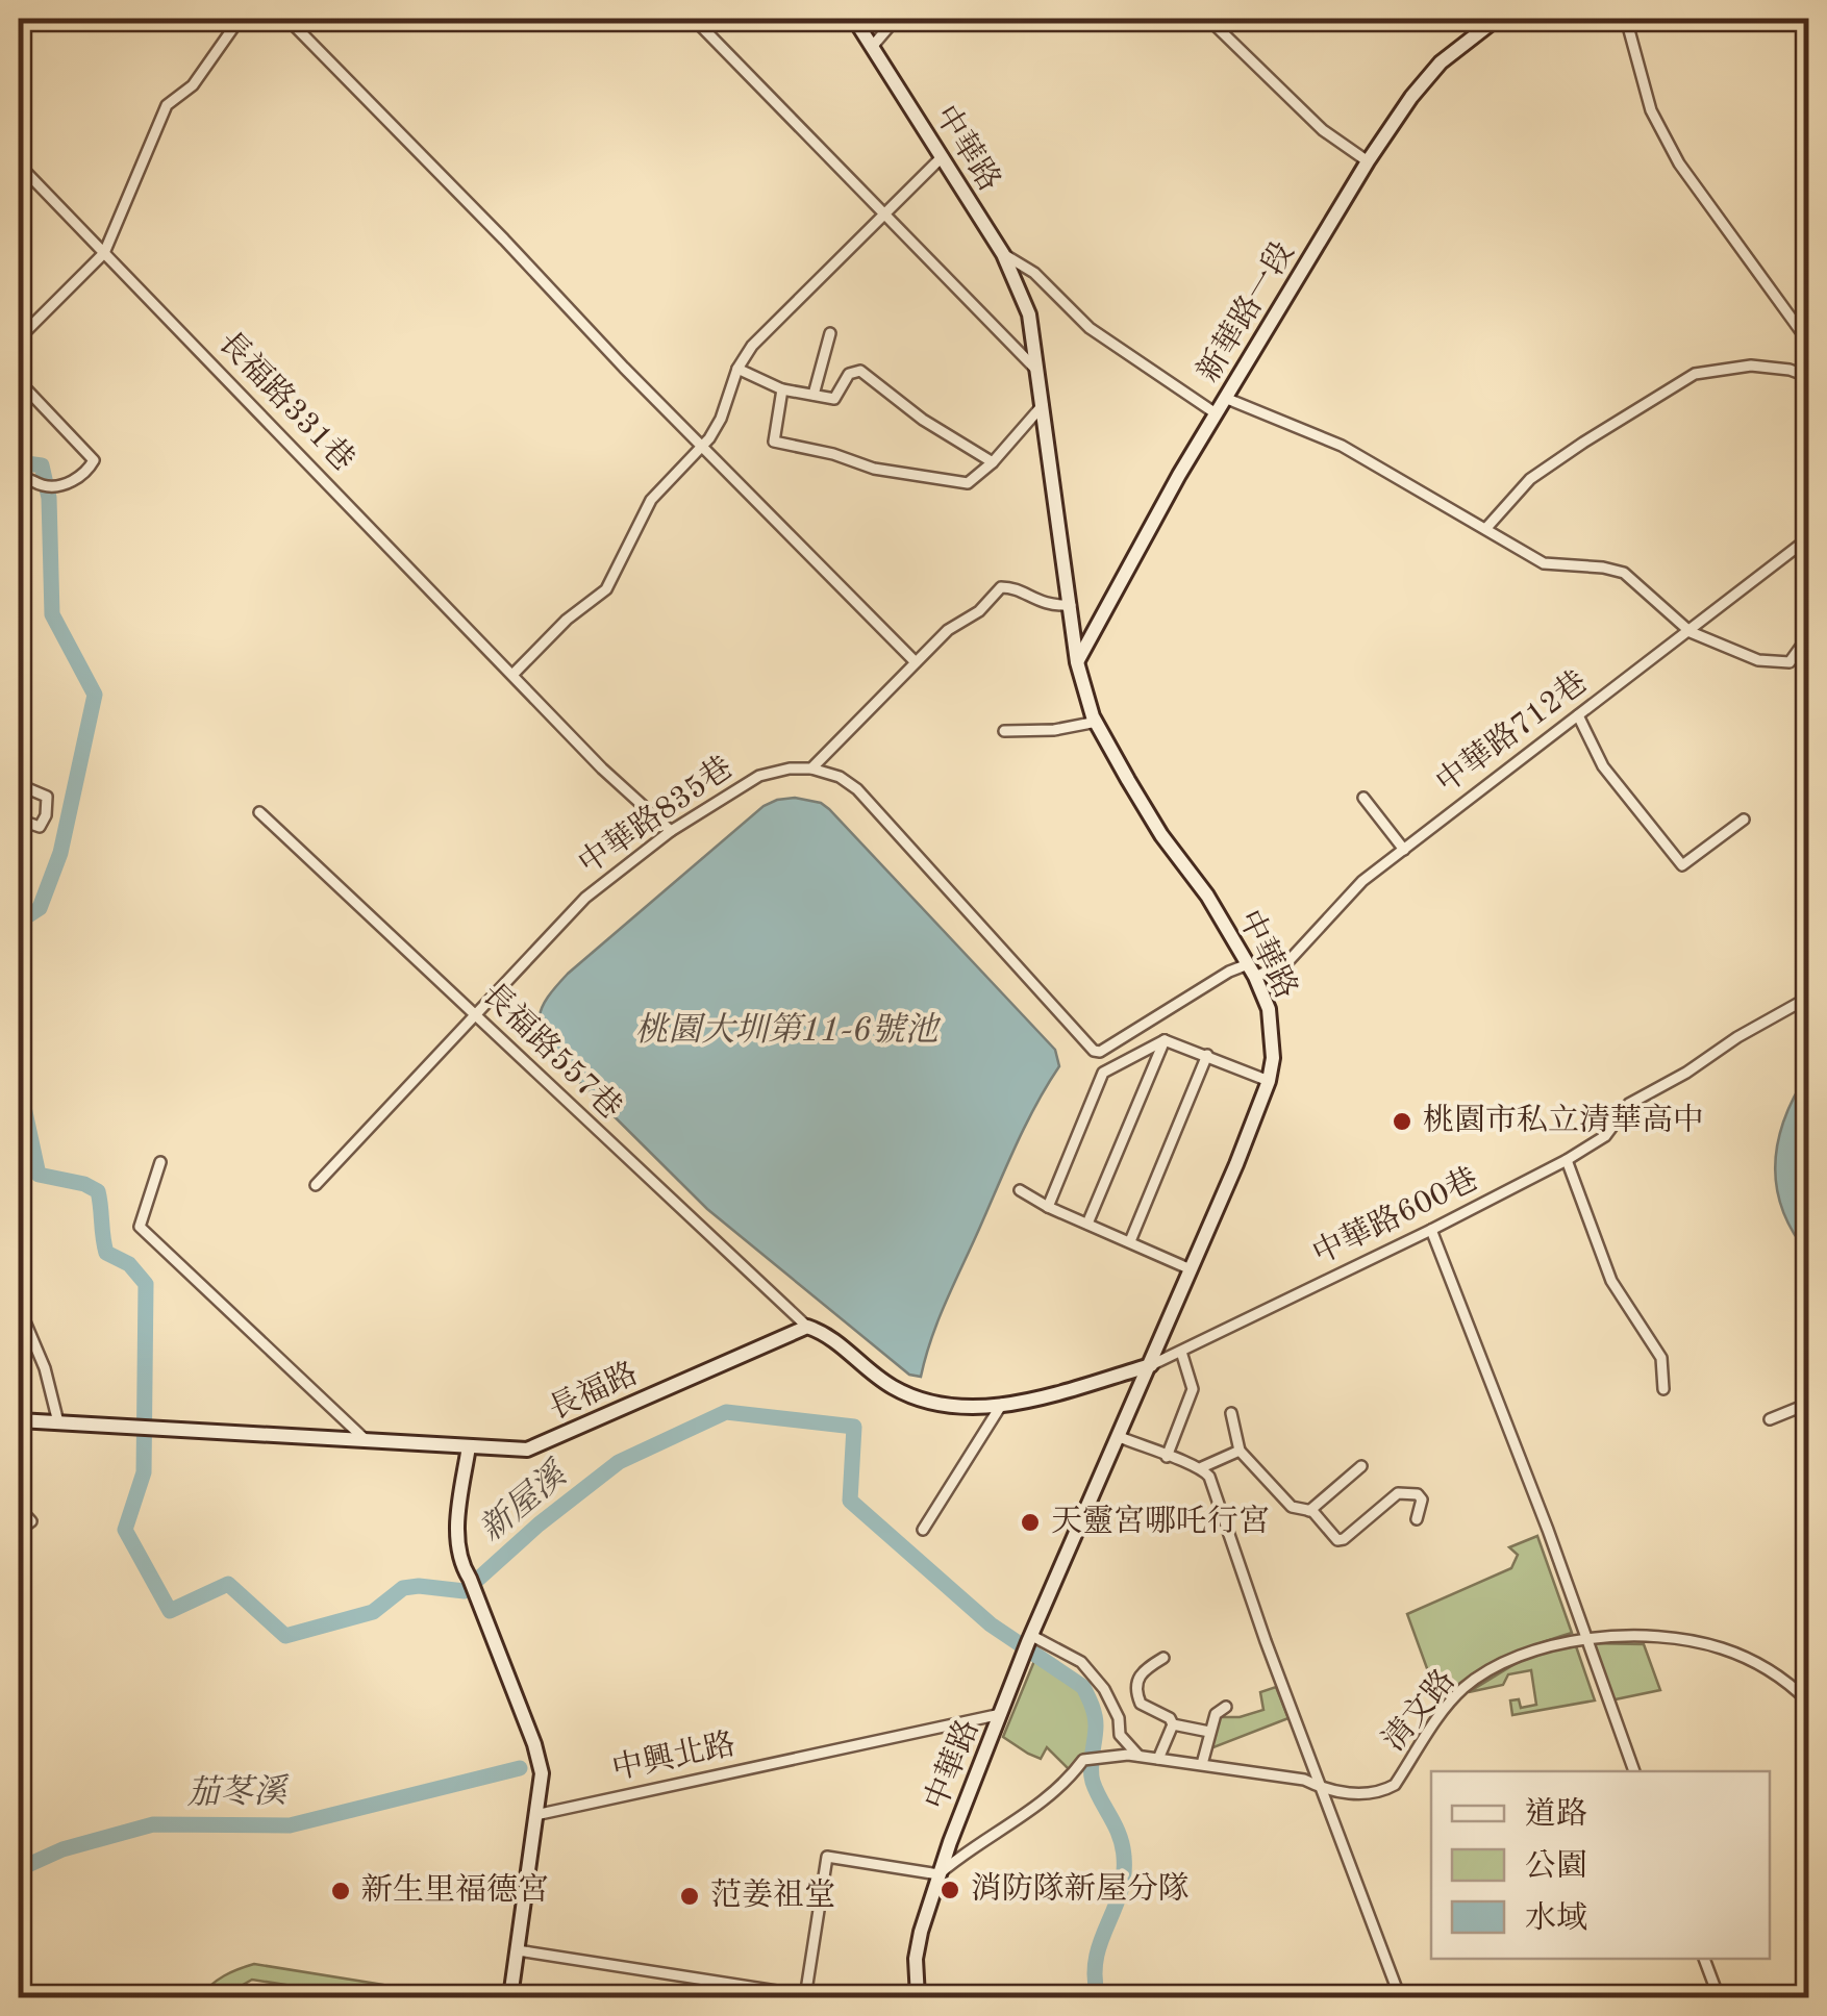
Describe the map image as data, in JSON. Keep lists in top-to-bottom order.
{
  "streets": {
    "street": [
      "中華路",
      "新華路一段",
      "長福路331巷",
      "中華路712巷",
      "中華路835巷",
      "長福路557巷",
      "中華路600巷",
      "長福路",
      "清文路",
      "中興北路"
    ]
  },
  "crossings": [
    ["中華路", "新華路一段"],
    ["中華路", "中華路712巷"],
    ["中華路", "中華路600巷"],
    ["中華路", "清文路"],
    ["中華路", "中興北路"],
    ["長福路331巷", "中華路835巷"],
    ["中華路712巷", "中華路835巷"],
    ["中華路835巷", "長福路557巷"],
    ["長福路557巷", "長福路"]
  ],
  "water": ["桃園大圳第11-6號池", "新屋溪", "茄苳溪"],
  "places": [
    "桃園市私立清華高中",
    "天靈宮哪吒行宮",
    "消防隊新屋分隊",
    "新生里福德宮",
    "范姜祖堂"
  ],
  "legend": ["道路", "公園", "水域"]
}
